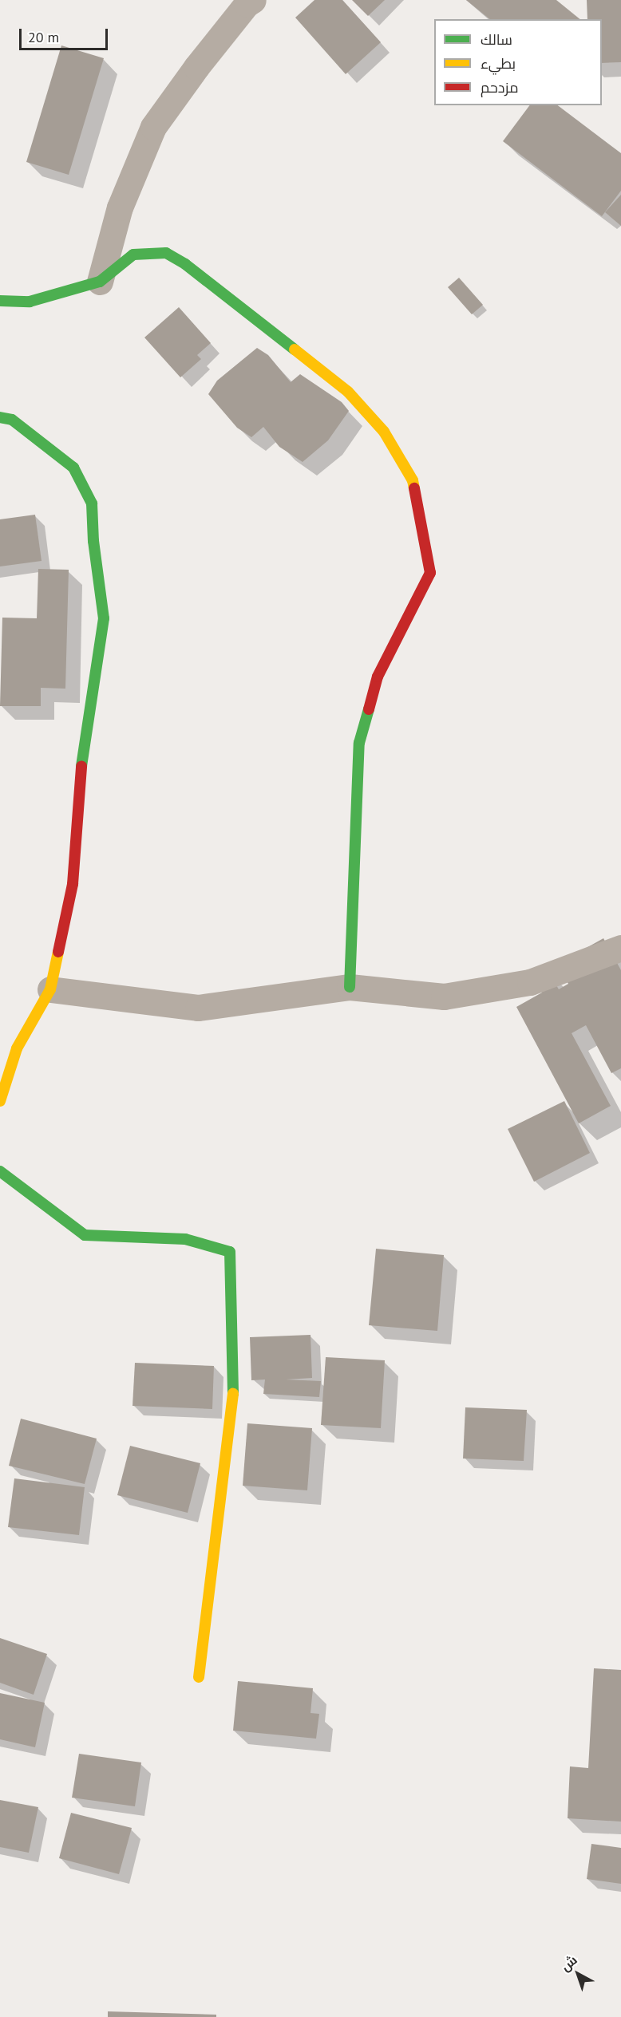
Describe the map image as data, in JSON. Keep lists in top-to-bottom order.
{
  "legend": ["سالك", "بطيء", "مزدحم"],
  "scale_bar": "20 m",
  "north": "top left"
}
